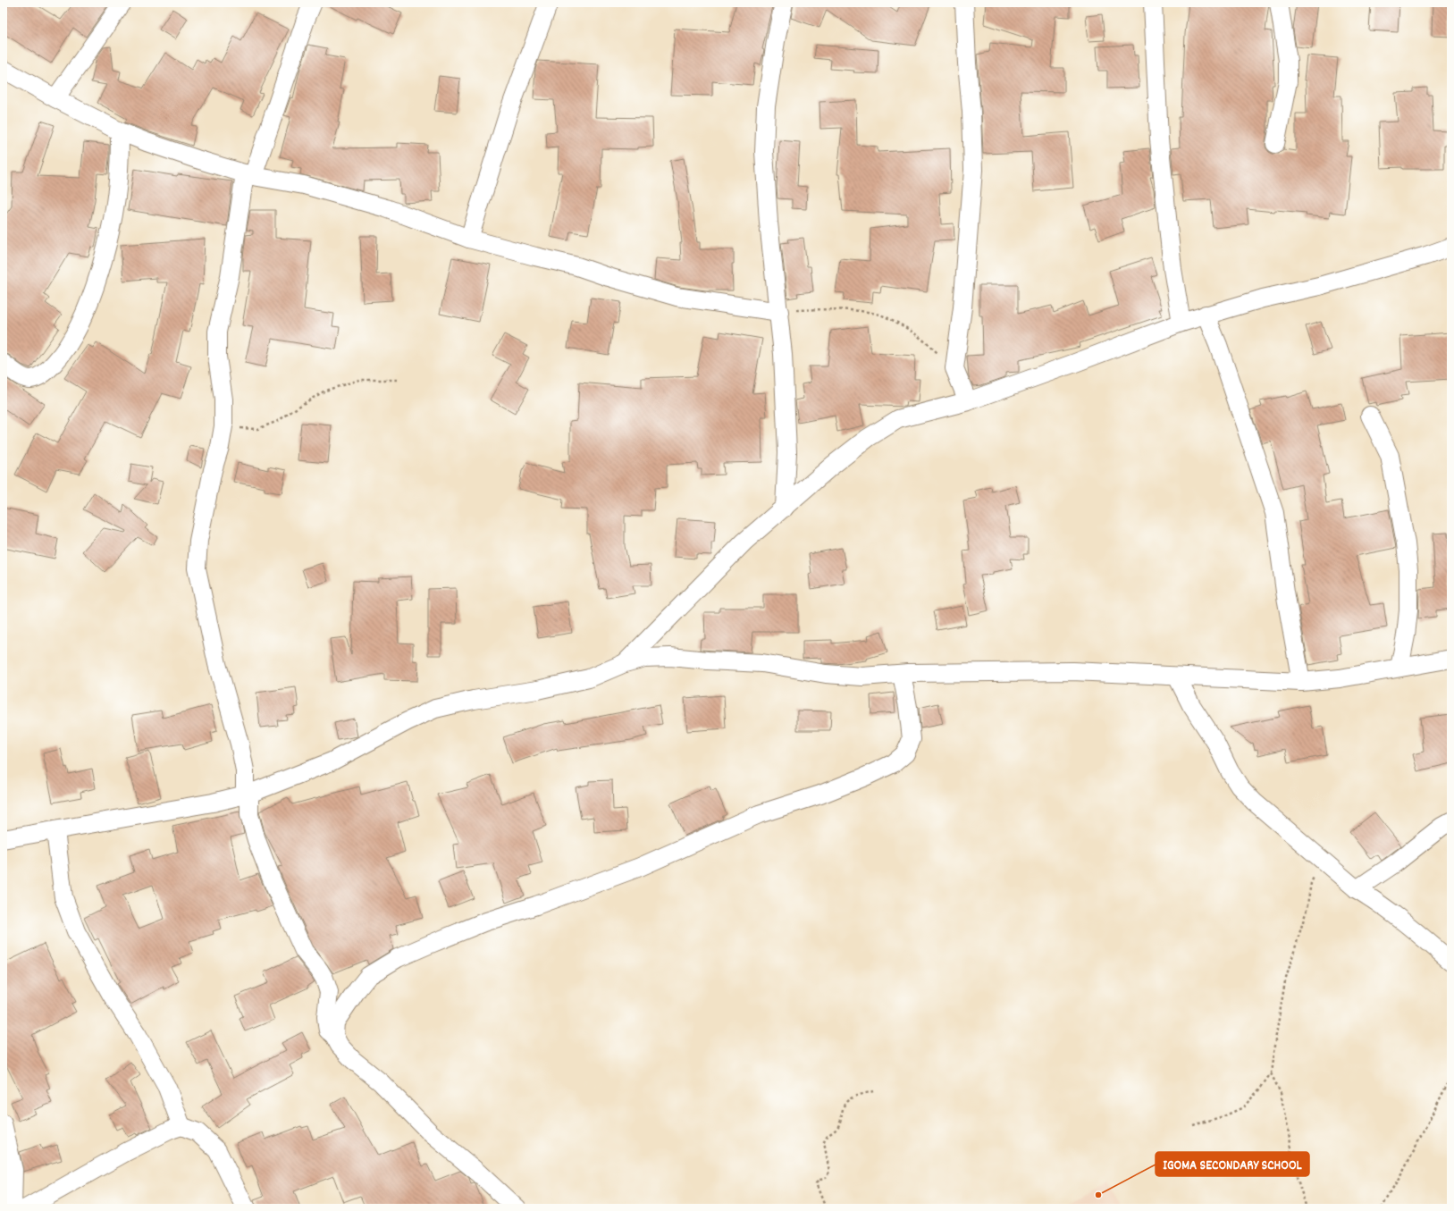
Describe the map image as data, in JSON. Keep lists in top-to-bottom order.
{
  "places": ["IGOMA SECONDARY SCHOOL"]
}
